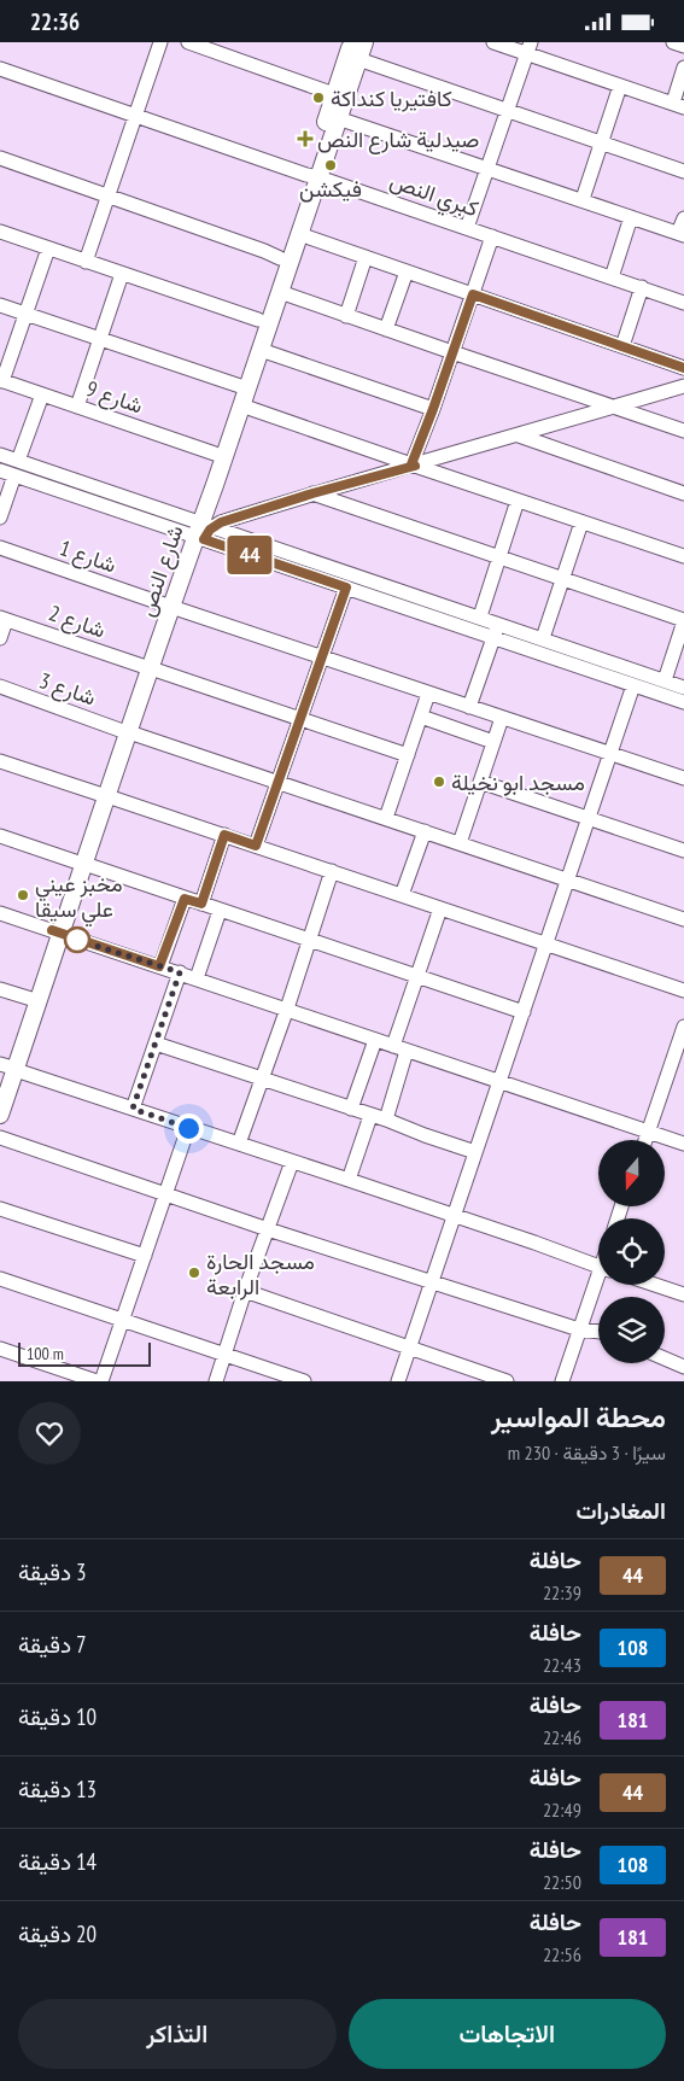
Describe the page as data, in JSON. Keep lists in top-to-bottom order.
{
  "streets": {
    "main road": ["شارع النص"],
    "street": [
      "كبري النص",
      "شارع 9",
      "شارع 1",
      "شارع 2",
      "شارع 3"
    ]
  },
  "crossings": [
    ["كبري النص", "شارع النص"],
    ["شارع 9", "شارع النص"],
    ["شارع 1", "شارع النص"],
    ["شارع النص", "شارع 2"],
    ["شارع النص", "شارع 3"]
  ],
  "places": {
    "other": [
      "كافتيريا كنداكة",
      "فيكشن",
      "مسجد ابو نخيلة",
      "مخبز عيني علي سيقا",
      "مسجد الحارة الرابعة"
    ],
    "health": ["صيدلية شارع النص"]
  },
  "lines": ["bus line 44"],
  "scale_bar": "100 m",
  "north": "bottom",
  "page": {
    "status": "22:36",
    "on_map": "44",
    "scale": "100 m",
    "heading": [
      ["محطة المواسير", "سيرًا · 3 دقيقة · 230 m"],
      "المغادرات"
    ],
    "list": [
      {
        "mark": "44",
        "name": "حافلة",
        "note": "22:39",
        "value": "3 دقيقة"
      },
      {
        "mark": "108",
        "name": "حافلة",
        "note": "22:43",
        "value": "7 دقيقة"
      },
      {
        "mark": "181",
        "name": "حافلة",
        "note": "22:46",
        "value": "10 دقيقة"
      },
      {
        "mark": "44",
        "name": "حافلة",
        "note": "22:49",
        "value": "13 دقيقة"
      },
      {
        "mark": "108",
        "name": "حافلة",
        "note": "22:50",
        "value": "14 دقيقة"
      },
      {
        "mark": "181",
        "name": "حافلة",
        "note": "22:56",
        "value": "20 دقيقة"
      }
    ],
    "buttons": ["الاتجاهات", "التذاكر"]
  }
}
